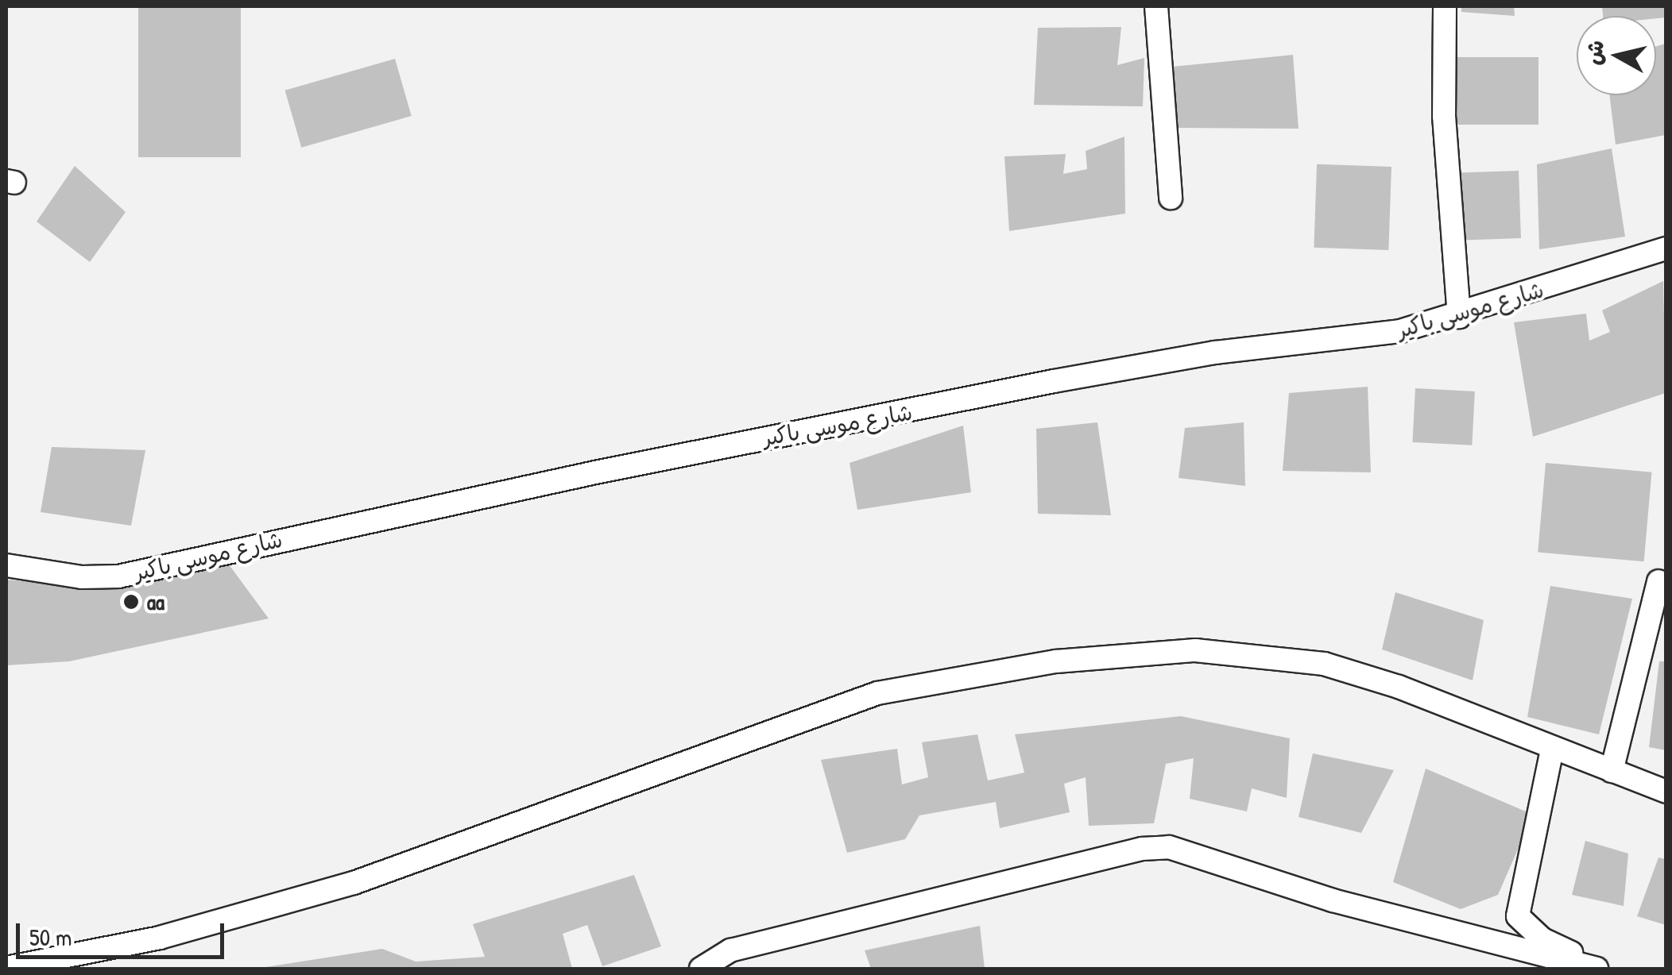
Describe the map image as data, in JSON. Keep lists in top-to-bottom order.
{
  "streets": {
    "street": ["شارع موسى باكير"]
  },
  "places": ["aa"],
  "scale_bar": "50 m",
  "north": "left"
}
